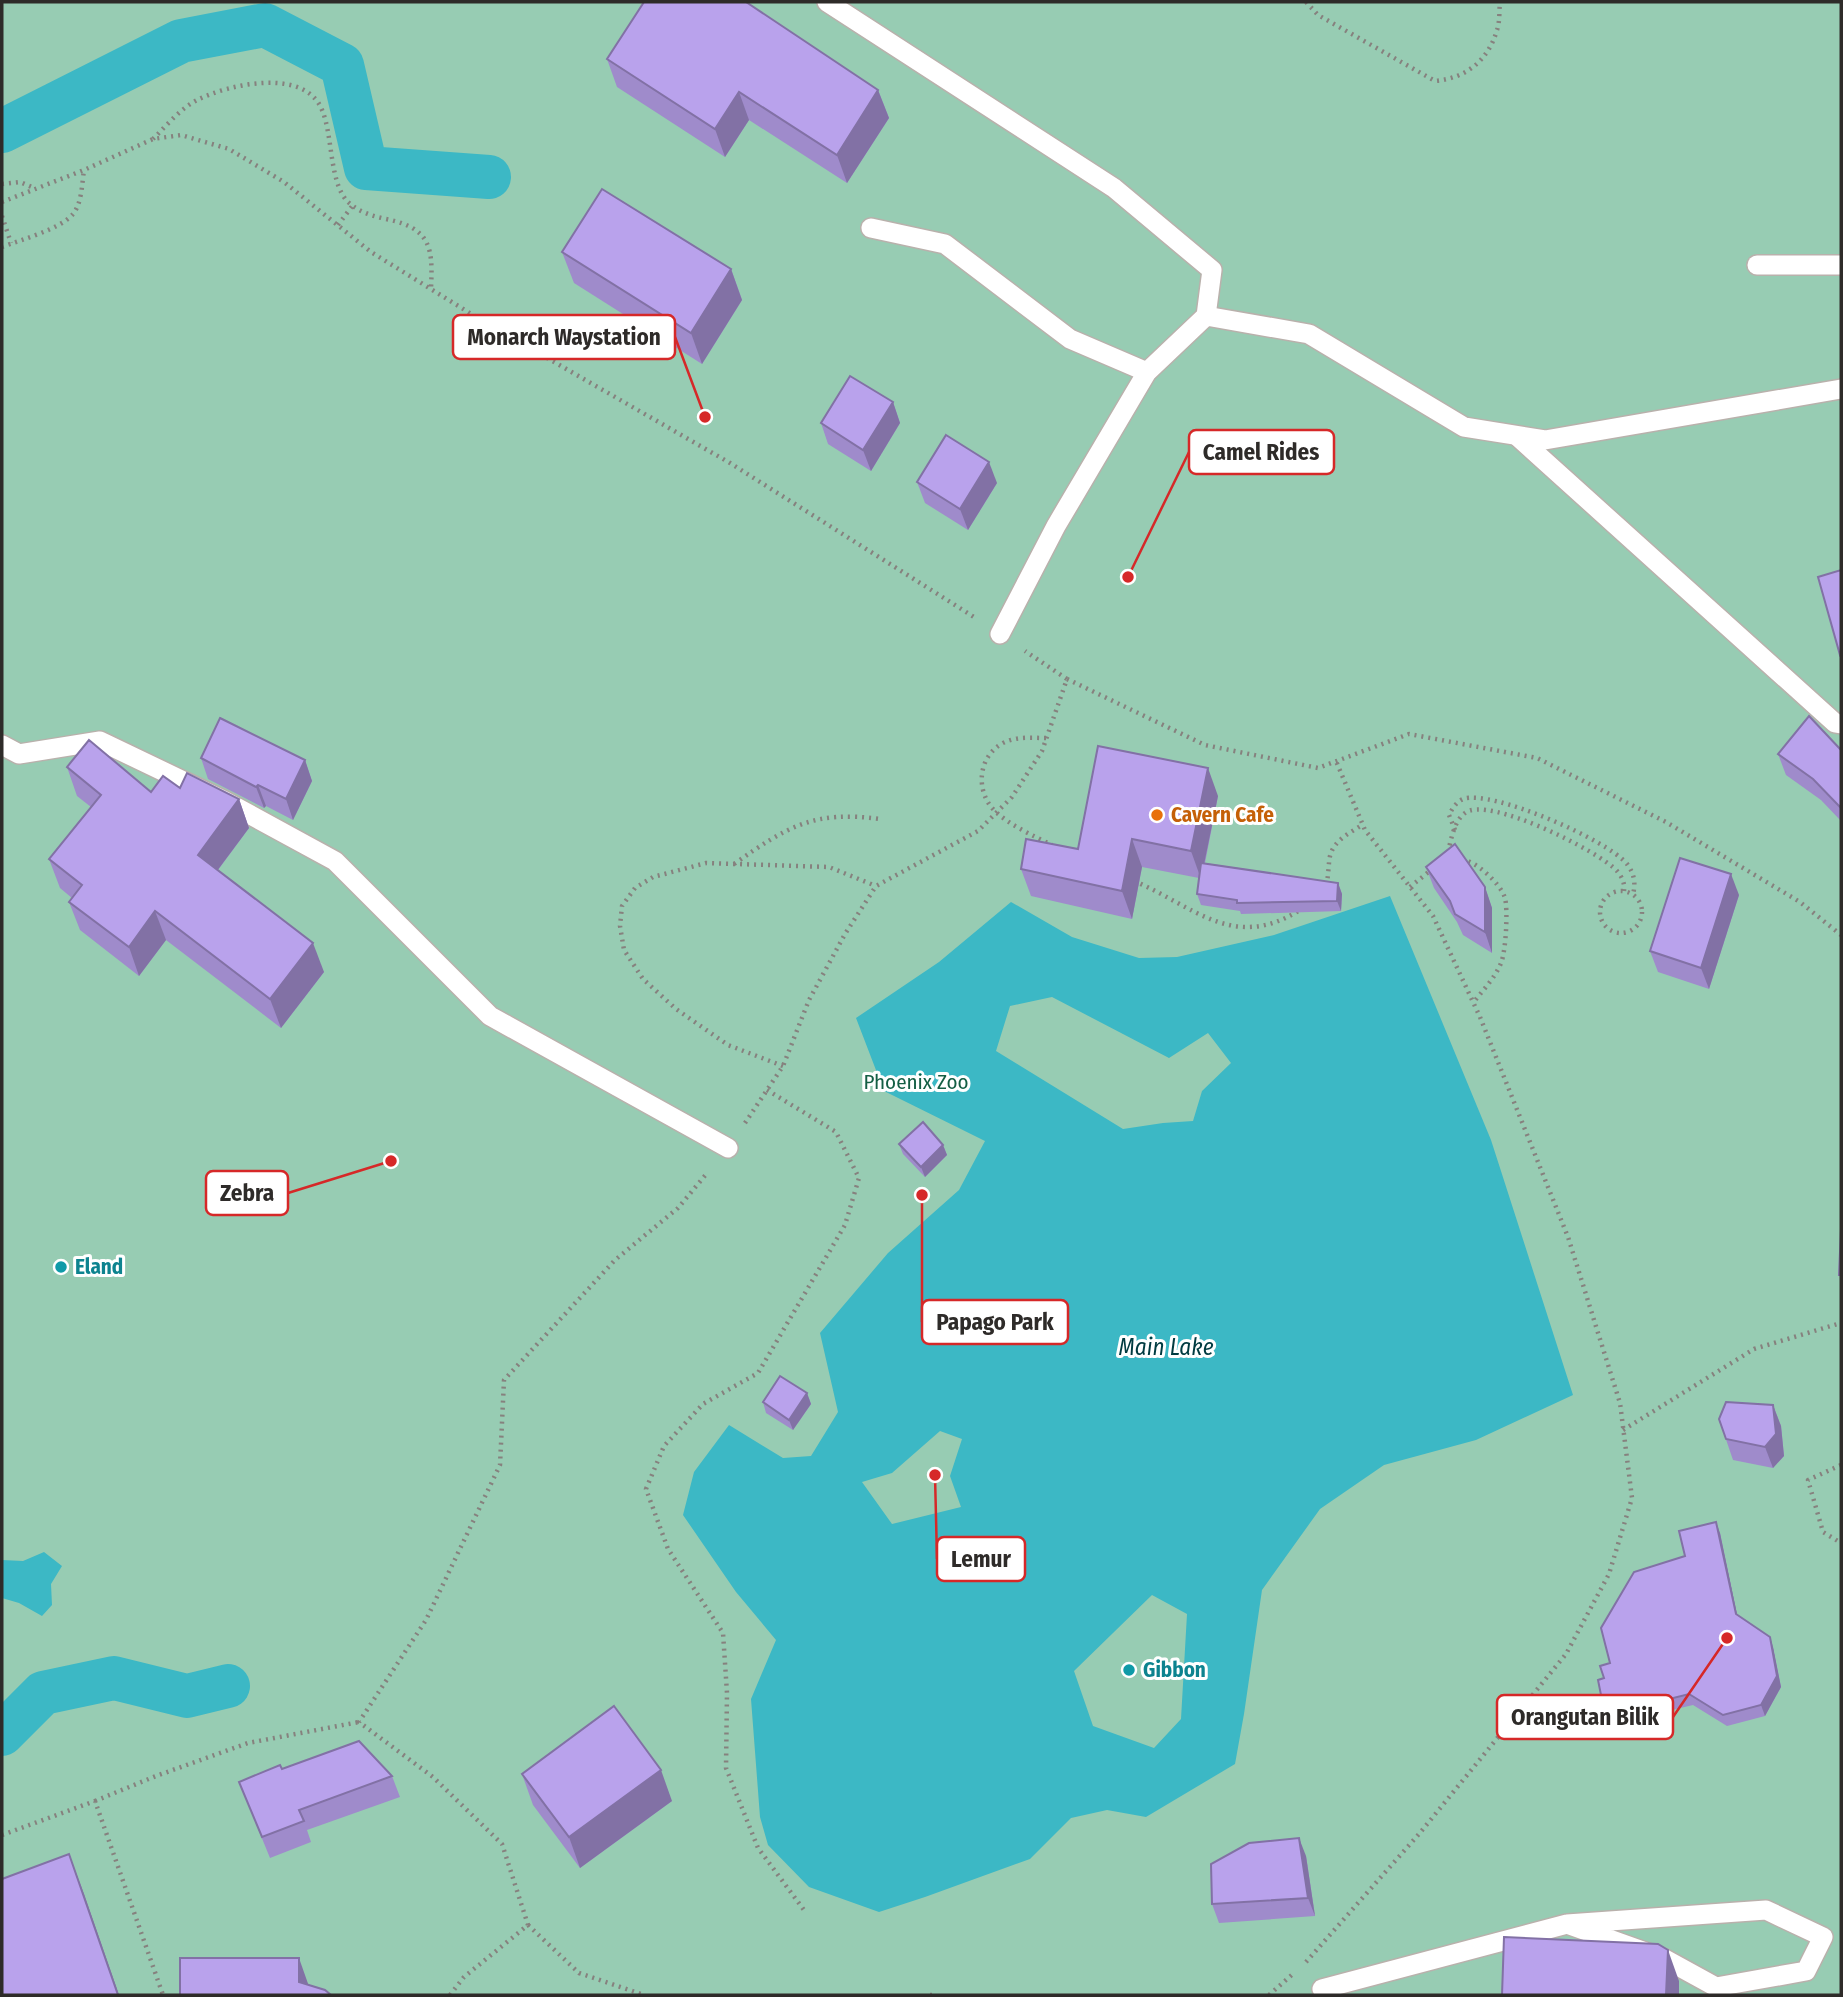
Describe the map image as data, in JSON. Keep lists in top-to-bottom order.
{
  "water": ["Main Lake"],
  "parks": ["Phoenix Zoo"],
  "places": [
    "Monarch Waystation",
    "Camel Rides",
    "Cavern Cafe",
    "Zebra",
    "Papago Park",
    "Eland",
    "Lemur",
    "Orangutan Bilik",
    "Gibbon"
  ]
}
